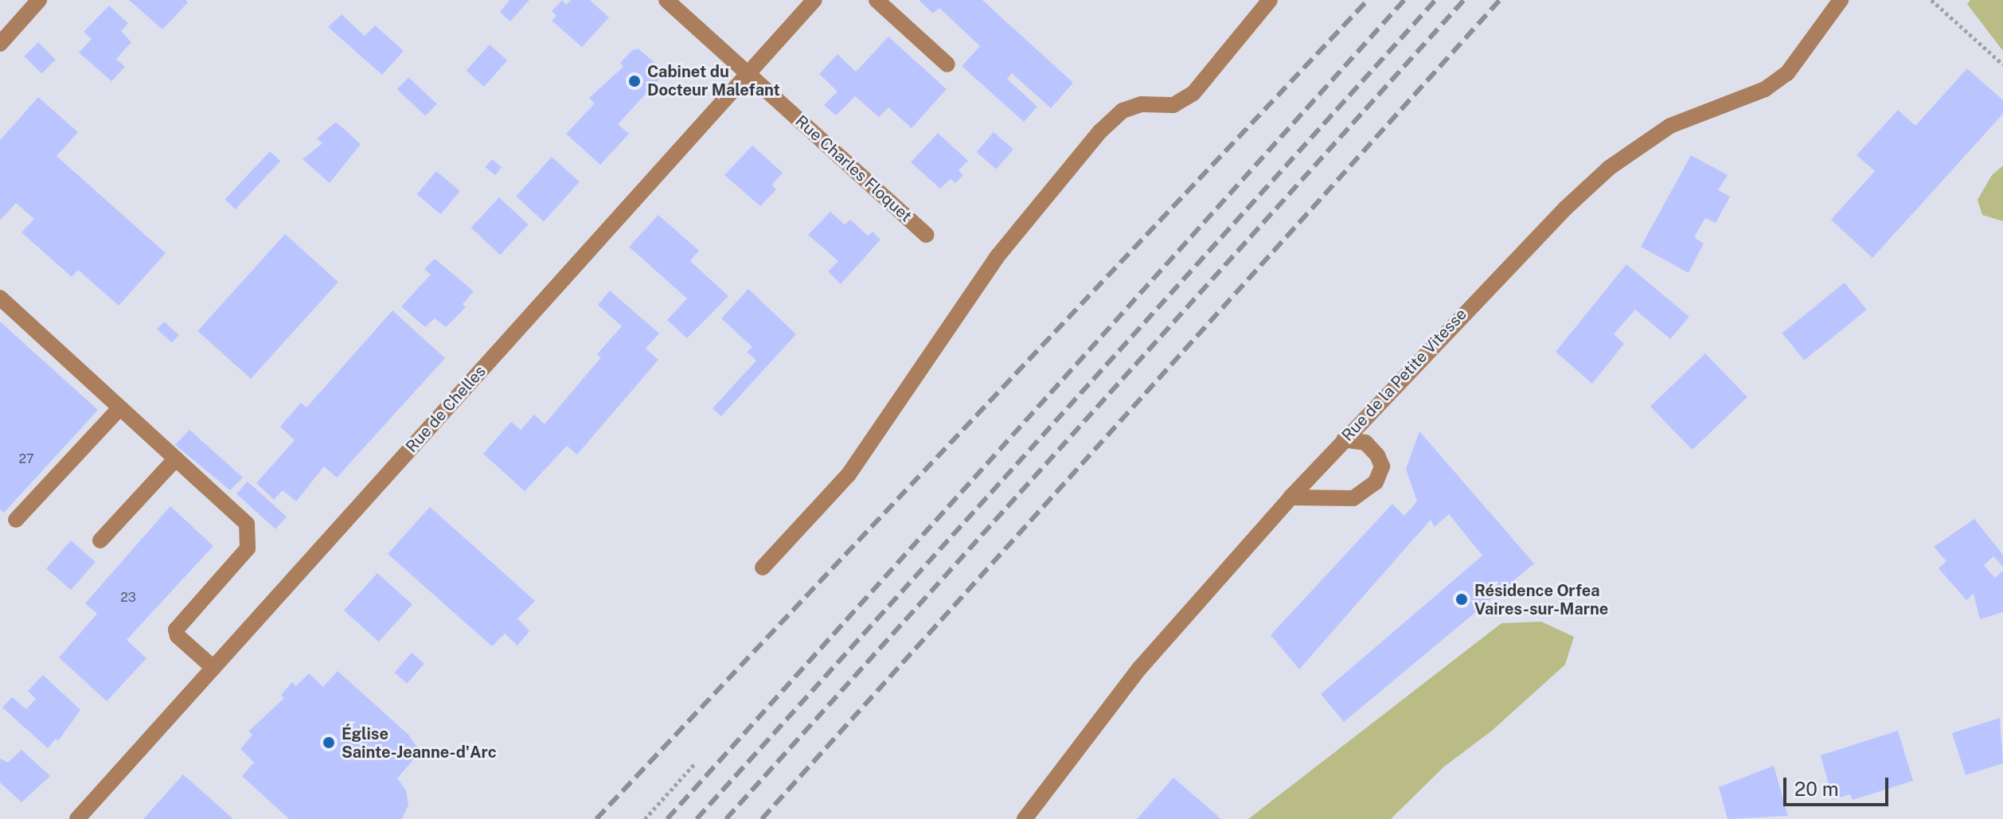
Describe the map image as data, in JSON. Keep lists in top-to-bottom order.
{
  "streets": {
    "street": ["Rue Charles Floquet", "Rue de la Petite Vitesse", "Rue de Chelles"]
  },
  "crossings": [
    ["Rue Charles Floquet", "Rue de Chelles"]
  ],
  "places": ["Cabinet du Docteur Malefant", "Résidence Orfea Vaires-sur-Marne", "Église Sainte-Jeanne-d'Arc"],
  "house_numbers": ["27", "23"],
  "scale_bar": "20 m"
}
